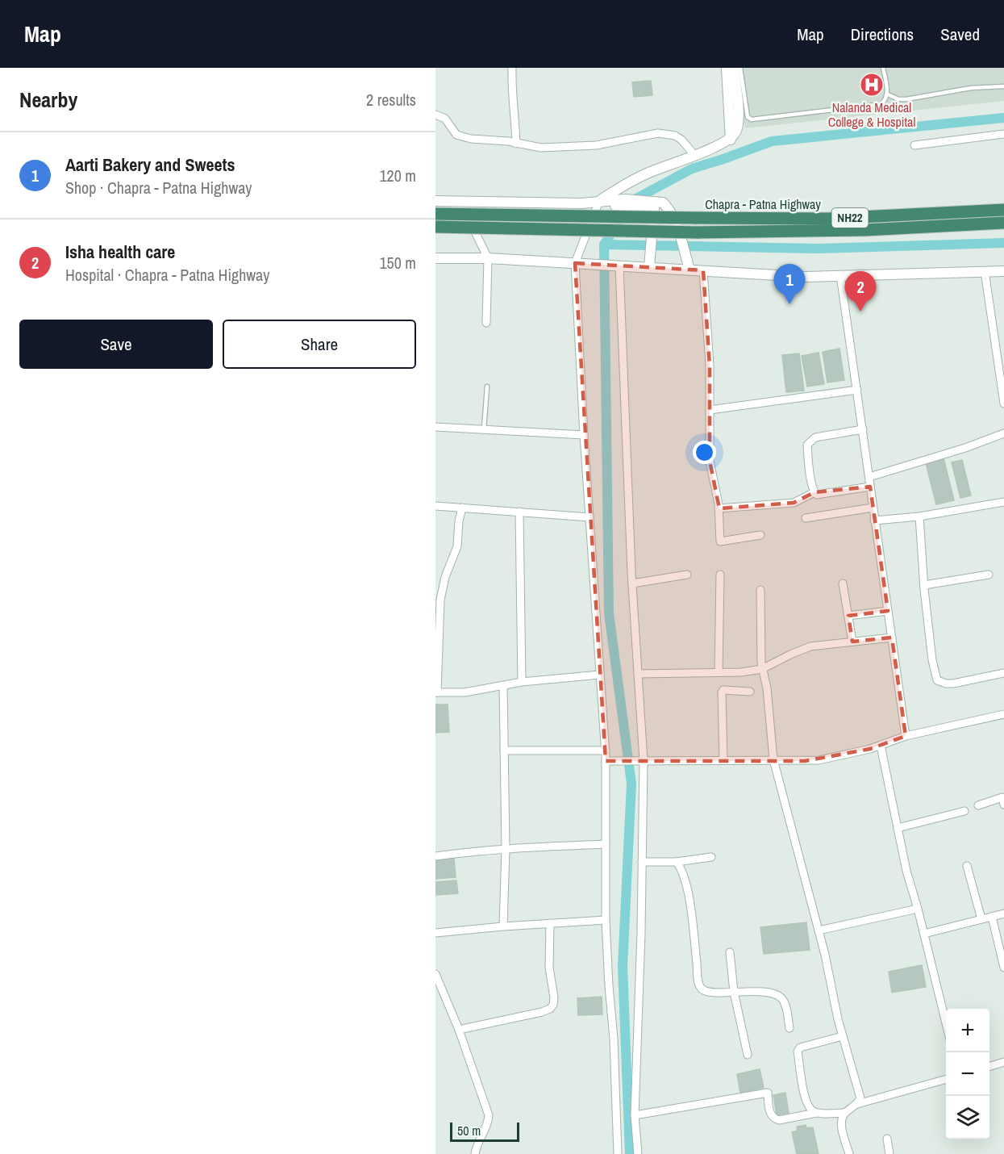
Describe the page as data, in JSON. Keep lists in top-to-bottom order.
{
  "streets": {
    "highway": ["Chapra - Patna Highway", "NH22"]
  },
  "crossings": [
    ["Chapra - Patna Highway", "NH22"]
  ],
  "places": {
    "hospital": ["Nalanda Medical College & Hospital"]
  },
  "scale_bar": "50 m",
  "page": {
    "header": "Map",
    "nav": ["Map", "Directions", "Saved"],
    "heading": ["Nearby", "2 results"],
    "list": [
      {
        "mark": "1",
        "name": "Aarti Bakery and Sweets",
        "note": "Shop · Chapra - Patna Highway",
        "value": "120 m"
      },
      {
        "mark": "2",
        "name": "Isha health care",
        "note": "Hospital · Chapra - Patna Highway",
        "value": "150 m"
      }
    ],
    "pins": ["1", "2"],
    "buttons": ["Save", "Share"],
    "map_buttons": ["+", "−"],
    "scale": "50 m"
  }
}
